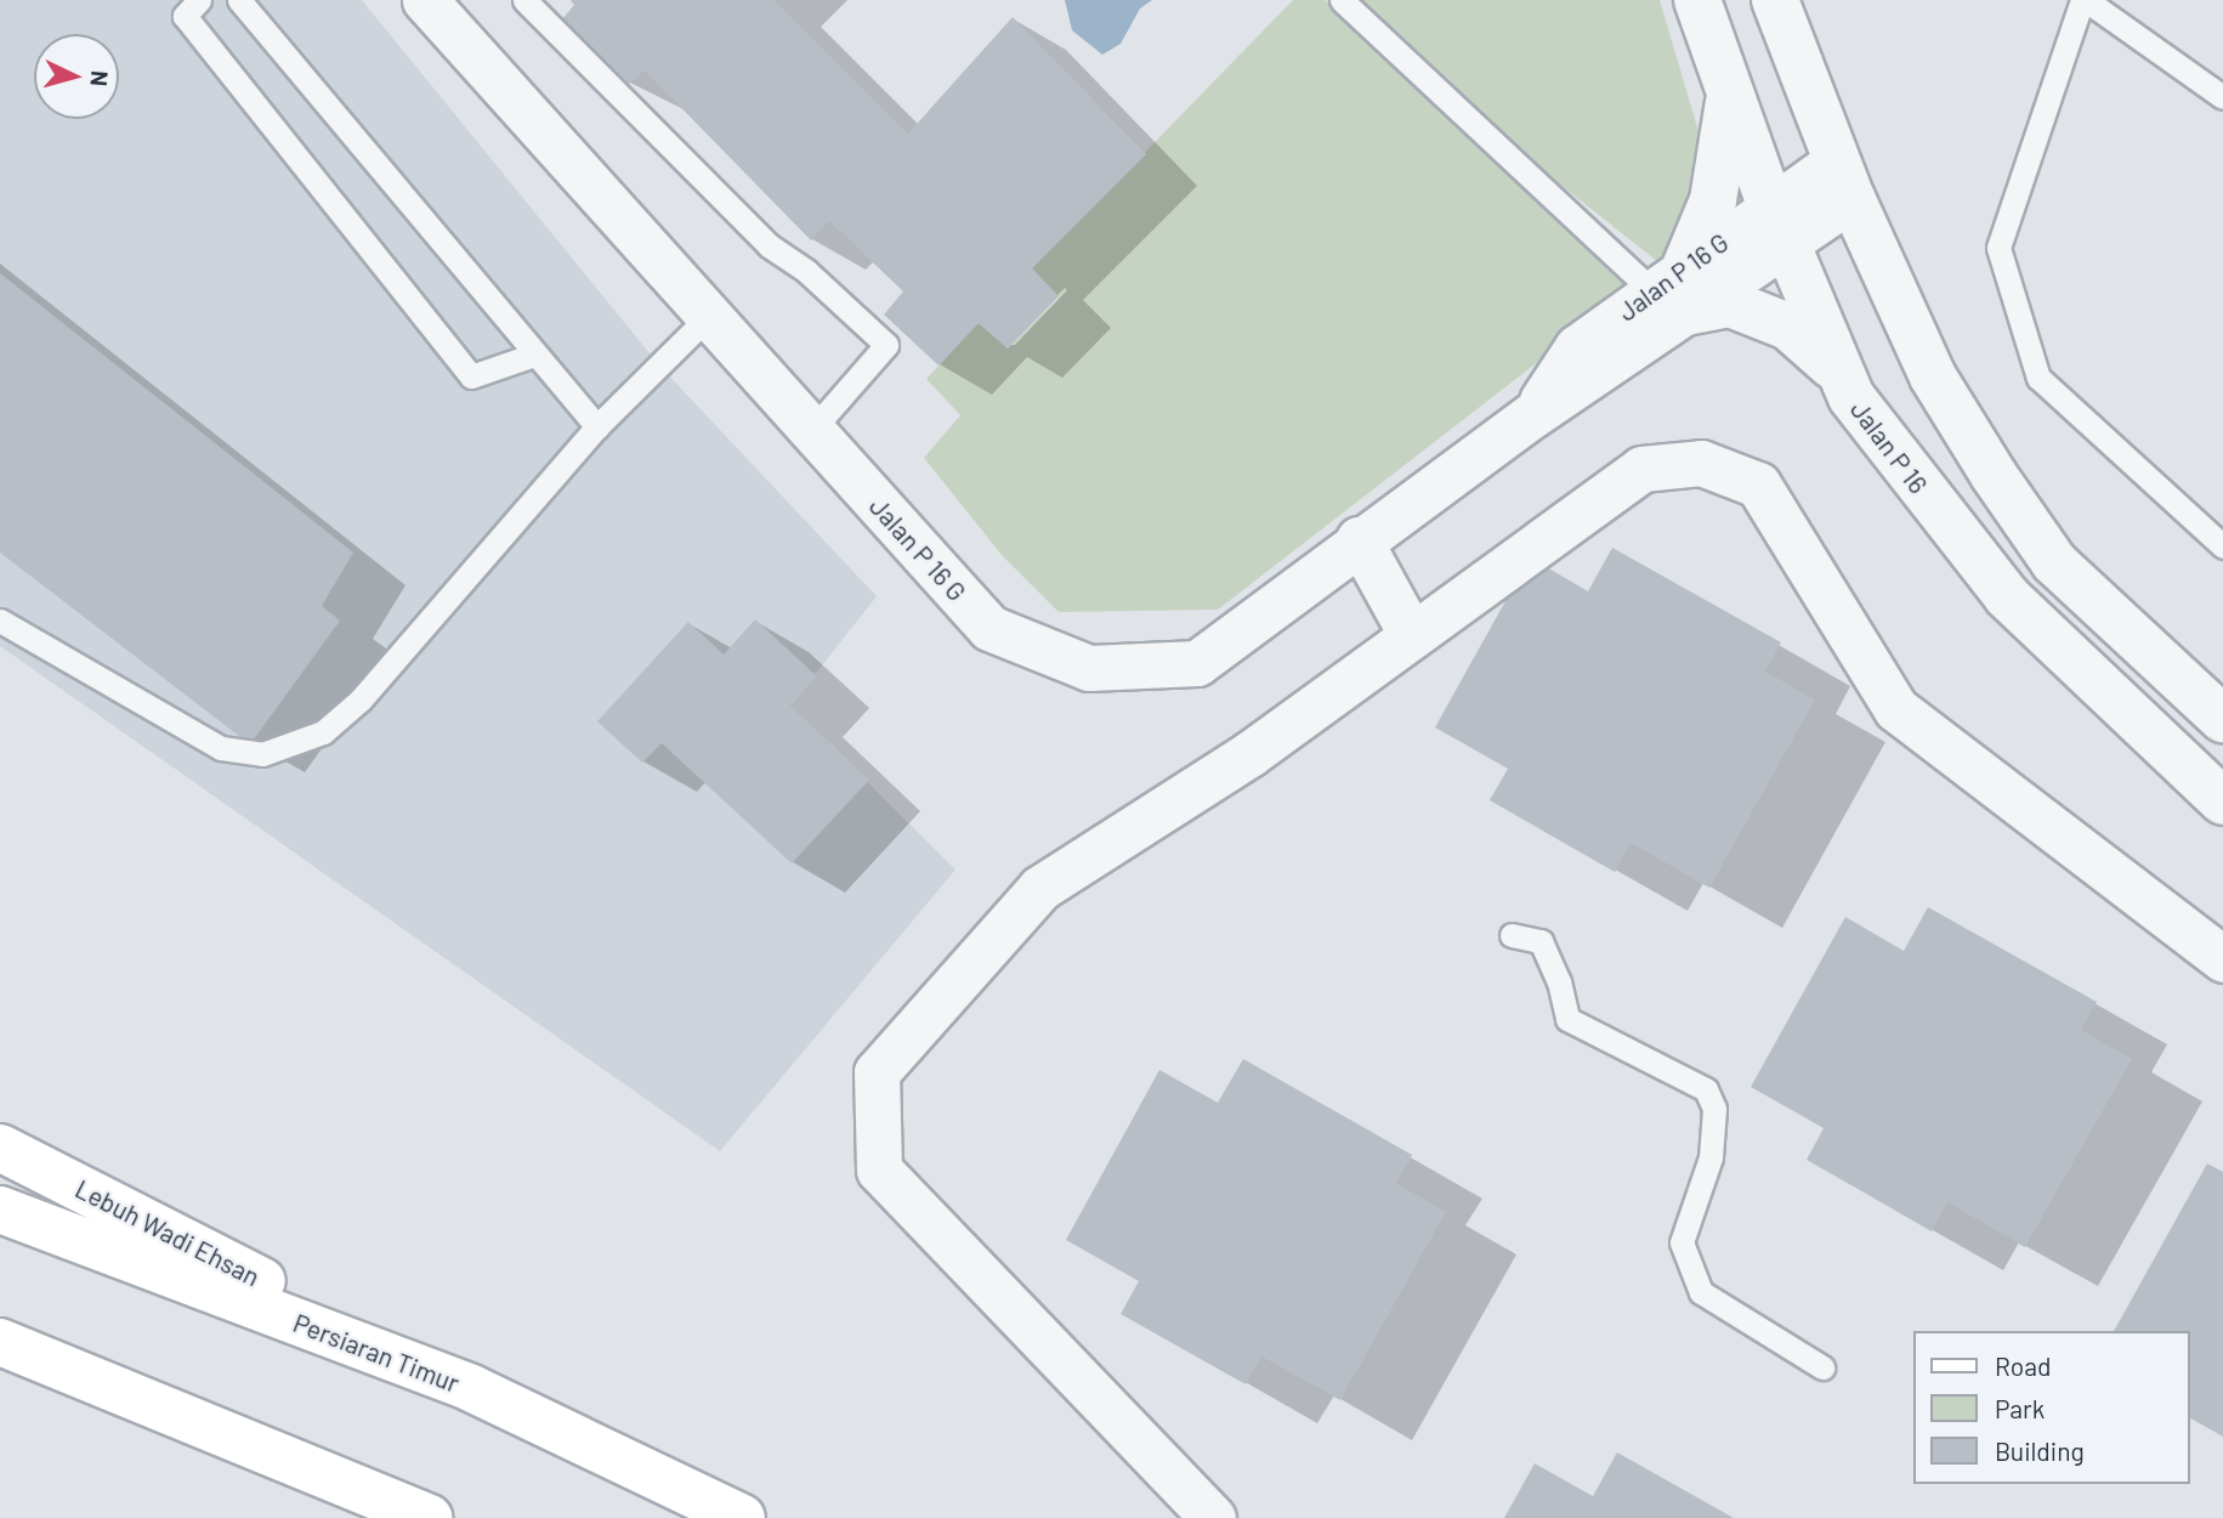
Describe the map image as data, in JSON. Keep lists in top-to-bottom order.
{
  "streets": {
    "main road": ["Lebuh Wadi Ehsan", "Persiaran Timur"],
    "street": ["Jalan P 16 G", "Jalan P 16"]
  },
  "crossings": [
    ["Jalan P 16 G", "Jalan P 16"],
    ["Lebuh Wadi Ehsan", "Persiaran Timur"]
  ],
  "legend": ["Road", "Park", "Building"],
  "north": "right"
}
